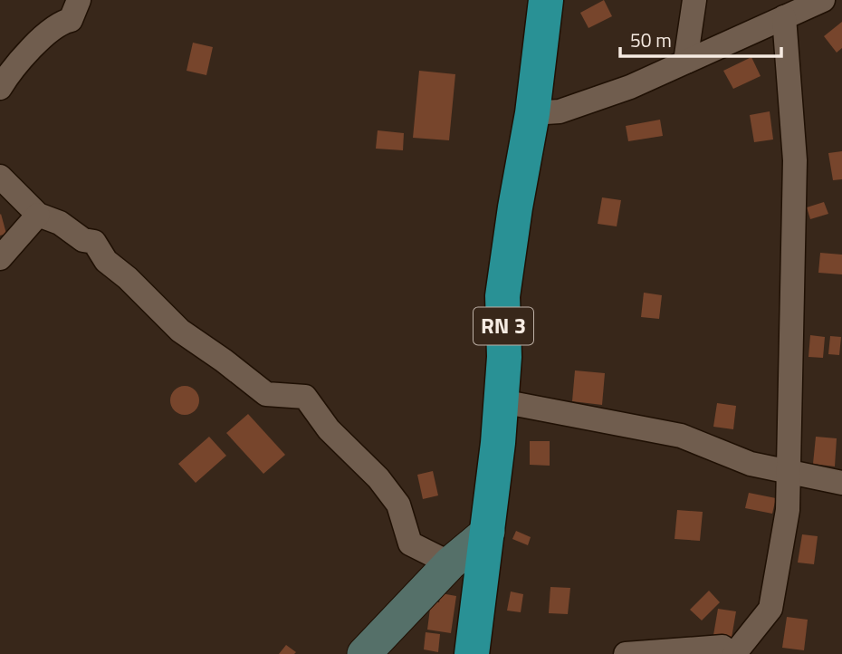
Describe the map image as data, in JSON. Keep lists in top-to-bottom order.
{
  "streets": {
    "highway": ["RN 3"]
  },
  "scale_bar": "50 m"
}
